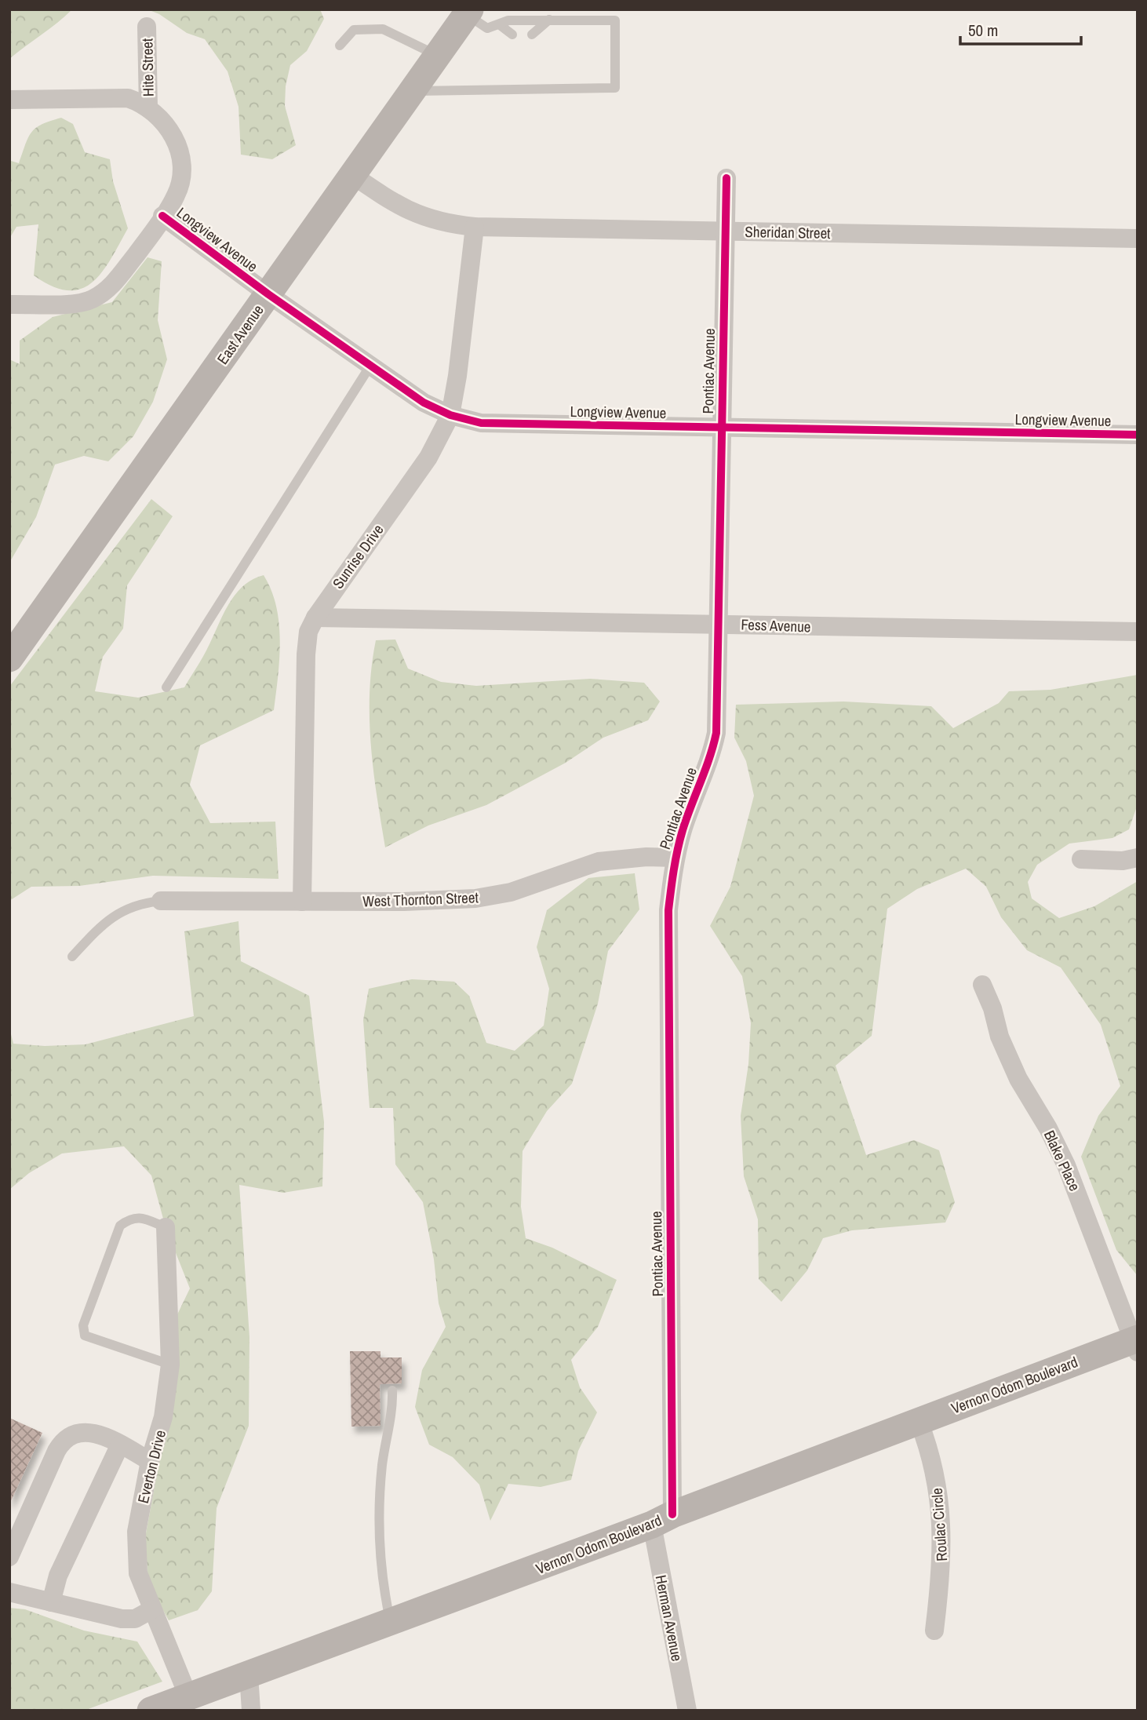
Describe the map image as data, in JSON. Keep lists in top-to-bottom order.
{
  "streets": {
    "main road": ["East Avenue", "Vernon Odom Boulevard"],
    "street": [
      "Hite Street",
      "Sheridan Street",
      "Longview Avenue",
      "Pontiac Avenue",
      "Sunrise Drive",
      "Fess Avenue",
      "West Thornton Street",
      "Blake Place",
      "Everton Drive",
      "Roulac Circle",
      "Herman Avenue"
    ]
  },
  "crossings": [
    ["Hite Street", "Longview Avenue"],
    ["Sheridan Street", "East Avenue"],
    ["Sheridan Street", "Pontiac Avenue"],
    ["Sheridan Street", "Sunrise Drive"],
    ["Longview Avenue", "East Avenue"],
    ["Longview Avenue", "Pontiac Avenue"],
    ["Longview Avenue", "Sunrise Drive"],
    ["Pontiac Avenue", "Fess Avenue"],
    ["Pontiac Avenue", "West Thornton Street"],
    ["Pontiac Avenue", "Vernon Odom Boulevard"],
    ["Pontiac Avenue", "Herman Avenue"],
    ["Sunrise Drive", "Fess Avenue"],
    ["Sunrise Drive", "West Thornton Street"],
    ["Blake Place", "Vernon Odom Boulevard"],
    ["Vernon Odom Boulevard", "Everton Drive"],
    ["Vernon Odom Boulevard", "Roulac Circle"],
    ["Vernon Odom Boulevard", "Herman Avenue"]
  ],
  "scale_bar": "50 m"
}
